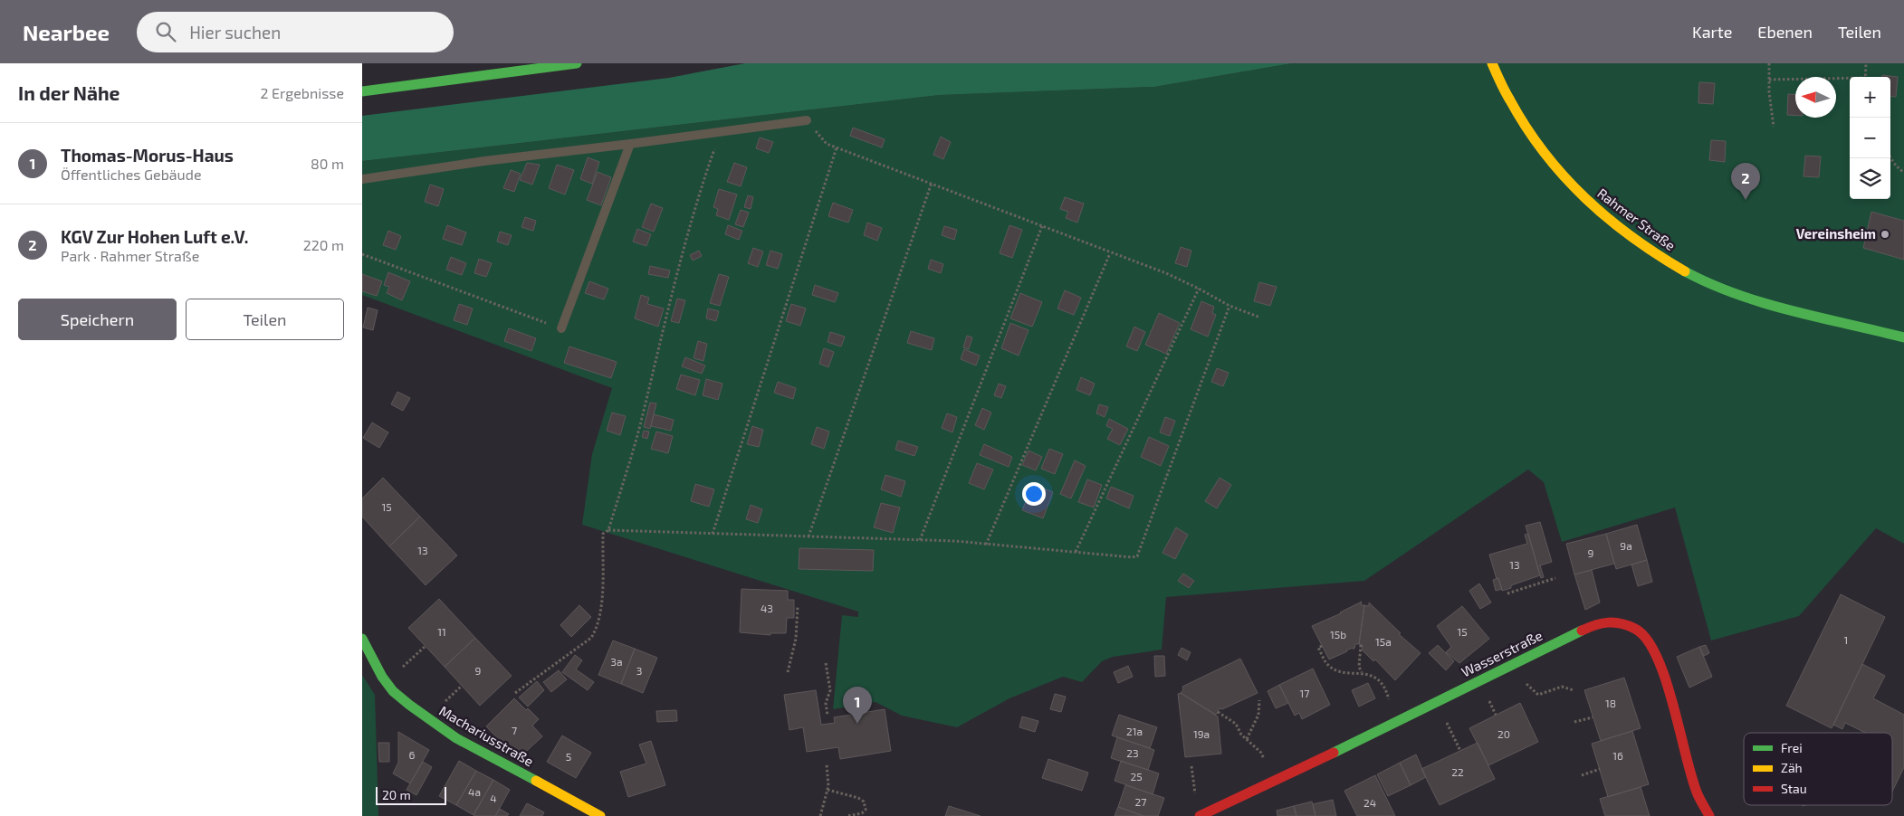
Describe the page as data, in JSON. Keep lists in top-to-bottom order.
{
  "streets": {
    "main road": ["Rahmer Straße", "Wasserstraße", "Machariusstraße"]
  },
  "places": ["Vereinsheim"],
  "house_numbers": [
    "15",
    "9a",
    "13",
    "9",
    "13",
    "43",
    "11",
    "15",
    "15b",
    "1",
    "15a",
    "3a",
    "9",
    "3",
    "17",
    "18",
    "7",
    "21a",
    "19a",
    "20",
    "23",
    "6",
    "16",
    "5",
    "22",
    "25",
    "4a",
    "4",
    "27",
    "24"
  ],
  "legend": ["Frei", "Zäh", "Stau"],
  "scale_bar": "20 m",
  "north": "left",
  "page": {
    "header": "Nearbee",
    "search": "Hier suchen",
    "nav": ["Karte", "Ebenen", "Teilen"],
    "heading": ["In der Nähe", "2 Ergebnisse"],
    "map_buttons": ["+", "−"],
    "list": [
      {
        "mark": "1",
        "name": "Thomas-Morus-Haus",
        "note": "Öffentliches Gebäude",
        "value": "80 m"
      },
      {
        "mark": "2",
        "name": "KGV Zur Hohen Luft e.V.",
        "note": "Park · Rahmer Straße",
        "value": "220 m"
      }
    ],
    "pins": ["2", "1"],
    "buttons": ["Speichern", "Teilen"],
    "scale": "20 m"
  }
}
